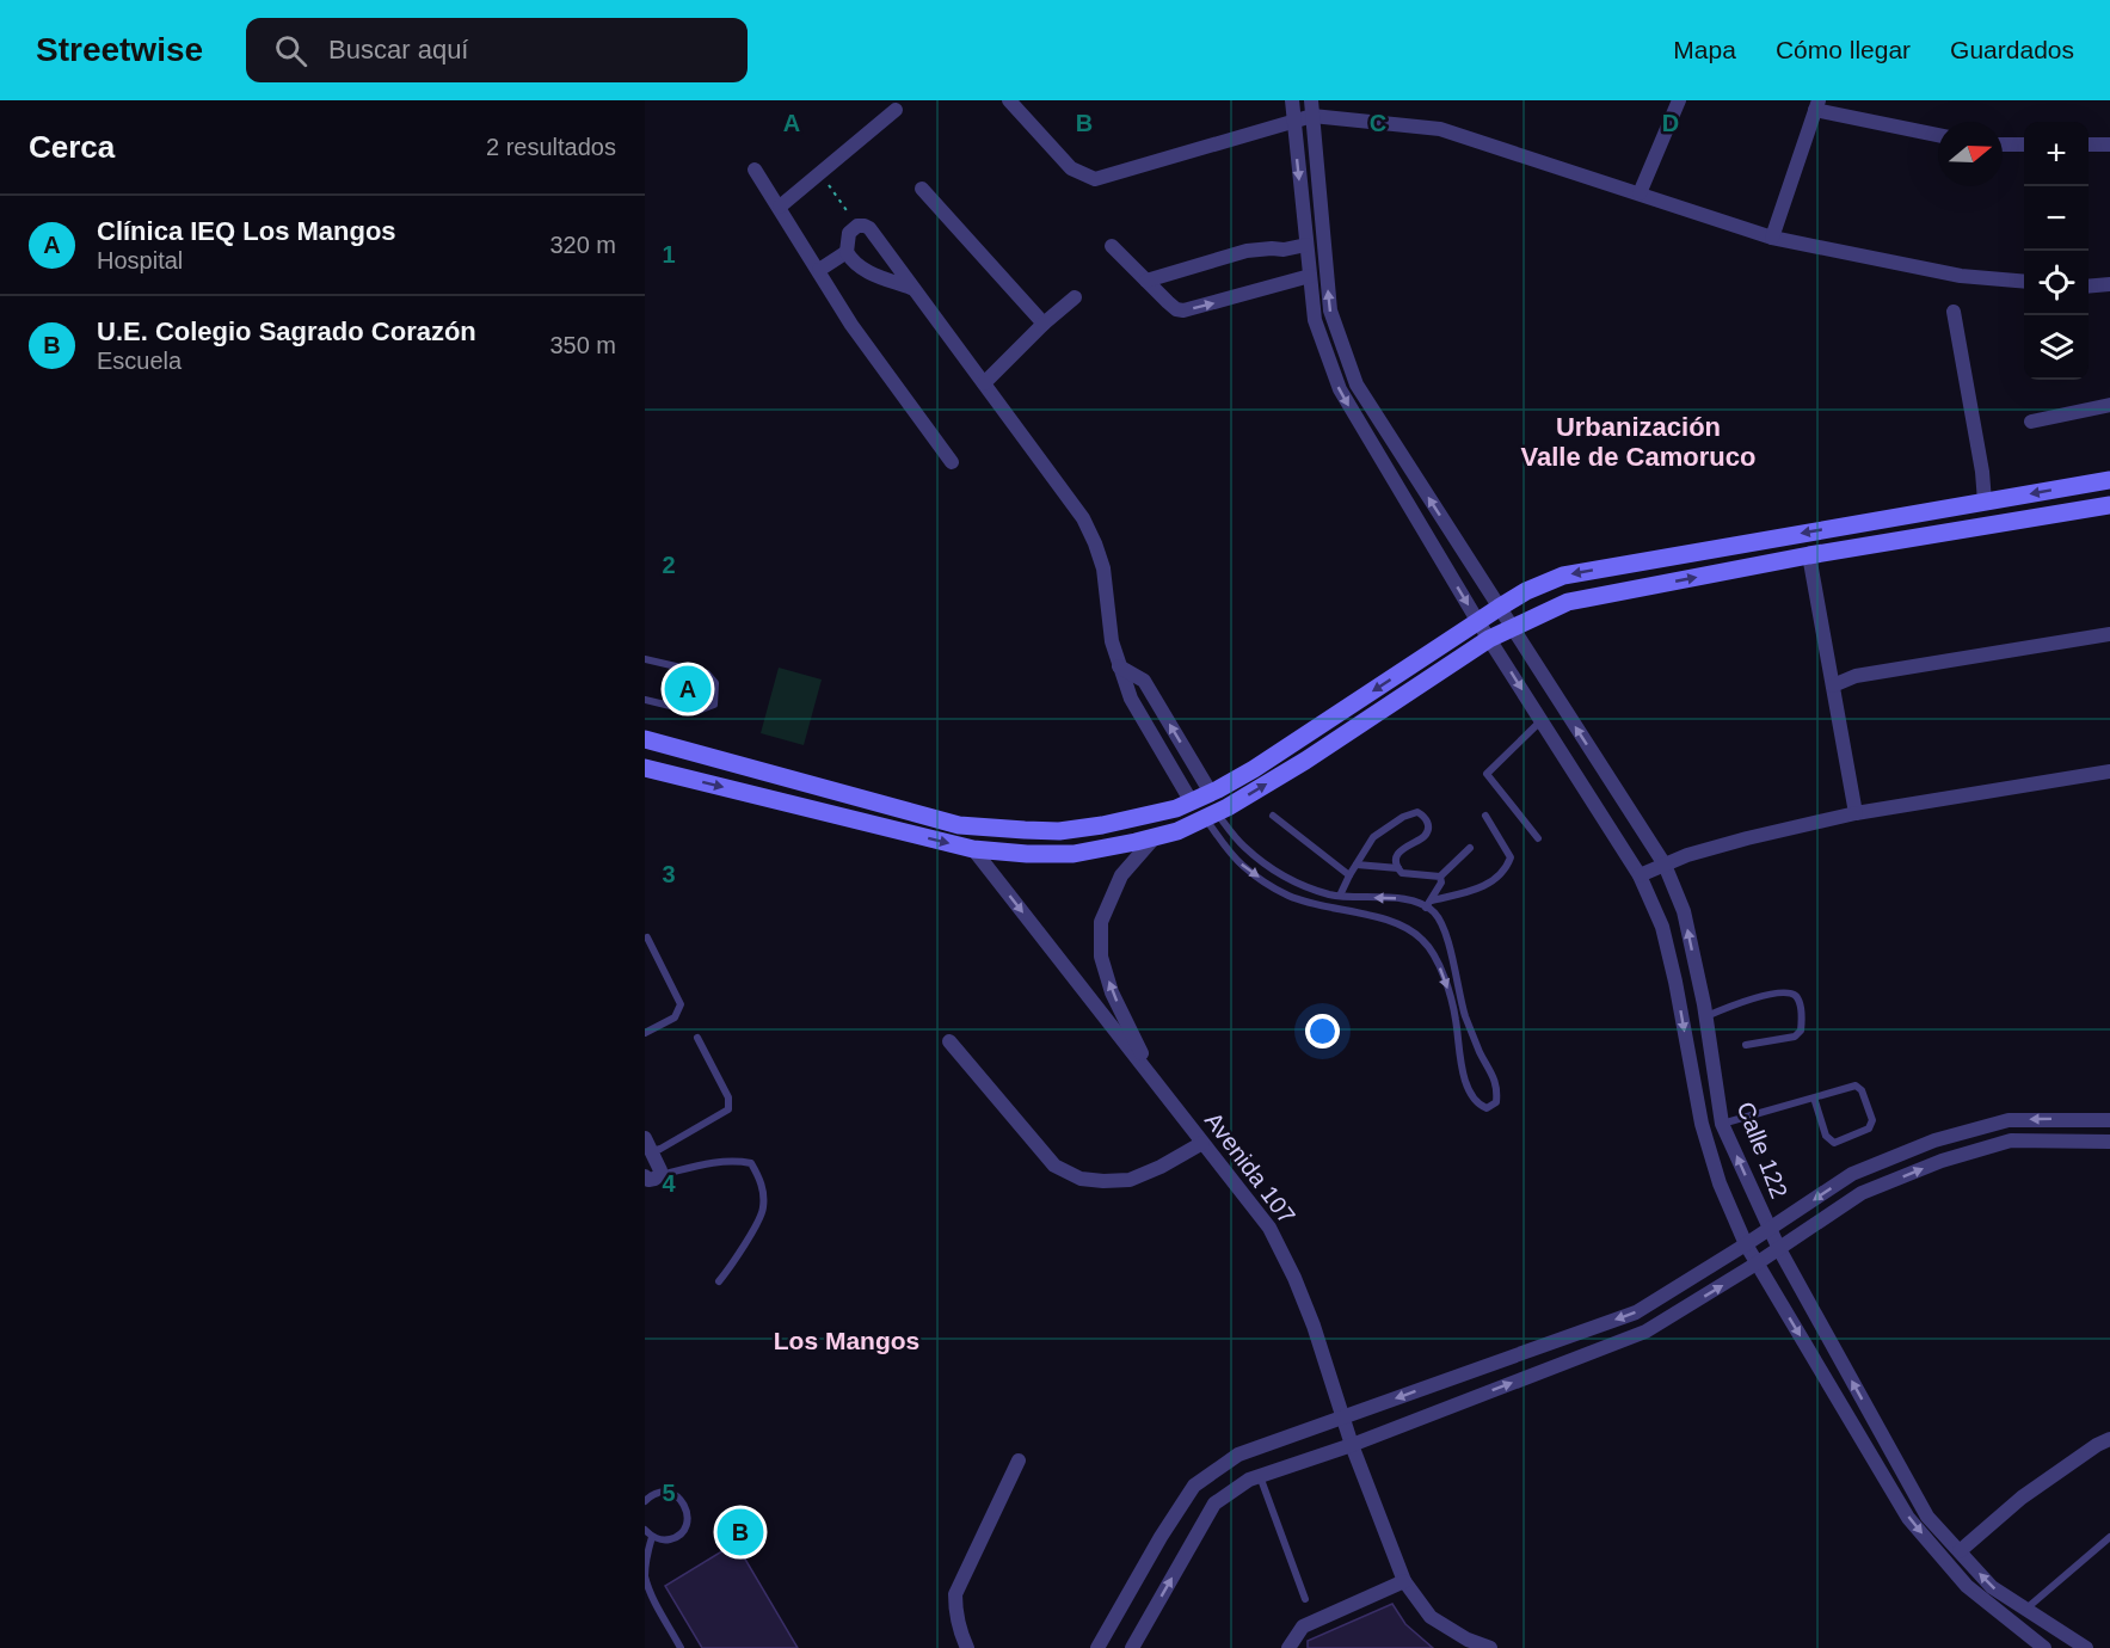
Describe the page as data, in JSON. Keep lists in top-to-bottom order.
{
  "streets": {
    "street": ["Calle 122", "Avenida 107"]
  },
  "districts": ["Urbanización Valle de Camoruco", "Los Mangos"],
  "north": "right",
  "page": {
    "header": "Streetwise",
    "search": "Buscar aquí",
    "nav": ["Mapa", "Cómo llegar", "Guardados"],
    "heading": ["Cerca", "2 resultados"],
    "map_buttons": ["+", "−"],
    "list": [
      {
        "mark": "A",
        "name": "Clínica IEQ Los Mangos",
        "note": "Hospital",
        "value": "320 m"
      },
      {
        "mark": "B",
        "name": "U.E. Colegio Sagrado Corazón",
        "note": "Escuela",
        "value": "350 m"
      }
    ],
    "pins": ["A", "B"]
  },
  "grid": {
    "columns": [
      "A",
      "B",
      "C",
      "D"
    ],
    "rows": [
      "1",
      "2",
      "3",
      "4",
      "5"
    ]
  }
}
